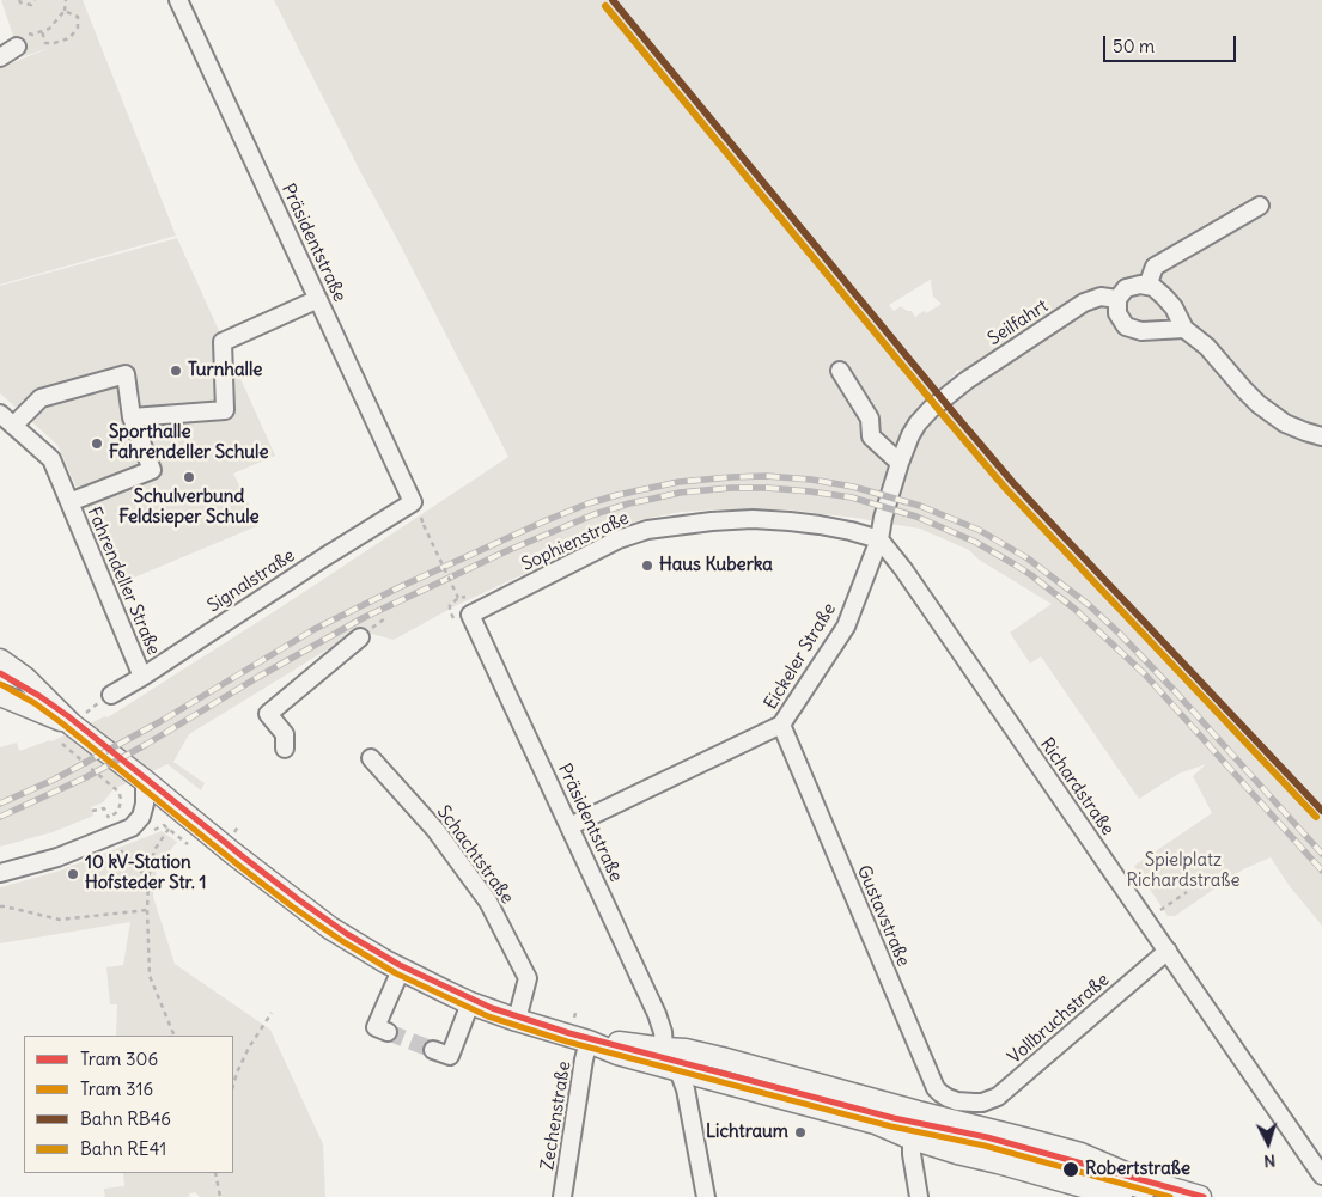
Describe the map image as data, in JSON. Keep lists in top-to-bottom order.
{
  "streets": {
    "street": [
      "Präsidentstraße",
      "Seilfahrt",
      "Sophienstraße",
      "Fahrendeller Straße",
      "Signalstraße",
      "Eickeler Straße",
      "Richardstraße",
      "Schachtstraße",
      "Gustavstraße",
      "Vollbruchstraße",
      "Zechenstraße"
    ]
  },
  "crossings": [
    ["Präsidentstraße", "Sophienstraße"],
    ["Präsidentstraße", "Signalstraße"],
    ["Präsidentstraße", "Eickeler Straße"],
    ["Seilfahrt", "Eickeler Straße"],
    ["Sophienstraße", "Eickeler Straße"],
    ["Sophienstraße", "Richardstraße"],
    ["Fahrendeller Straße", "Signalstraße"],
    ["Eickeler Straße", "Richardstraße"],
    ["Eickeler Straße", "Gustavstraße"],
    ["Richardstraße", "Vollbruchstraße"],
    ["Gustavstraße", "Vollbruchstraße"]
  ],
  "parks": ["Spielplatz Richardstraße"],
  "places": [
    "Turnhalle",
    "Sporthalle Fahrendeller Schule",
    "Schulverbund Feldsieper Schule",
    "Haus Kuberka",
    "10 kV-Station Hofsteder Str. 1",
    "Lichtraum",
    "Robertstraße"
  ],
  "lines": [
    "rail line RB46",
    "rail line RE41",
    "tram line 306",
    "tram line 316"
  ],
  "legend": [
    "Tram 306",
    "Tram 316",
    "Bahn RB46",
    "Bahn RE41"
  ],
  "scale_bar": "50 m",
  "north": "bottom"
}
